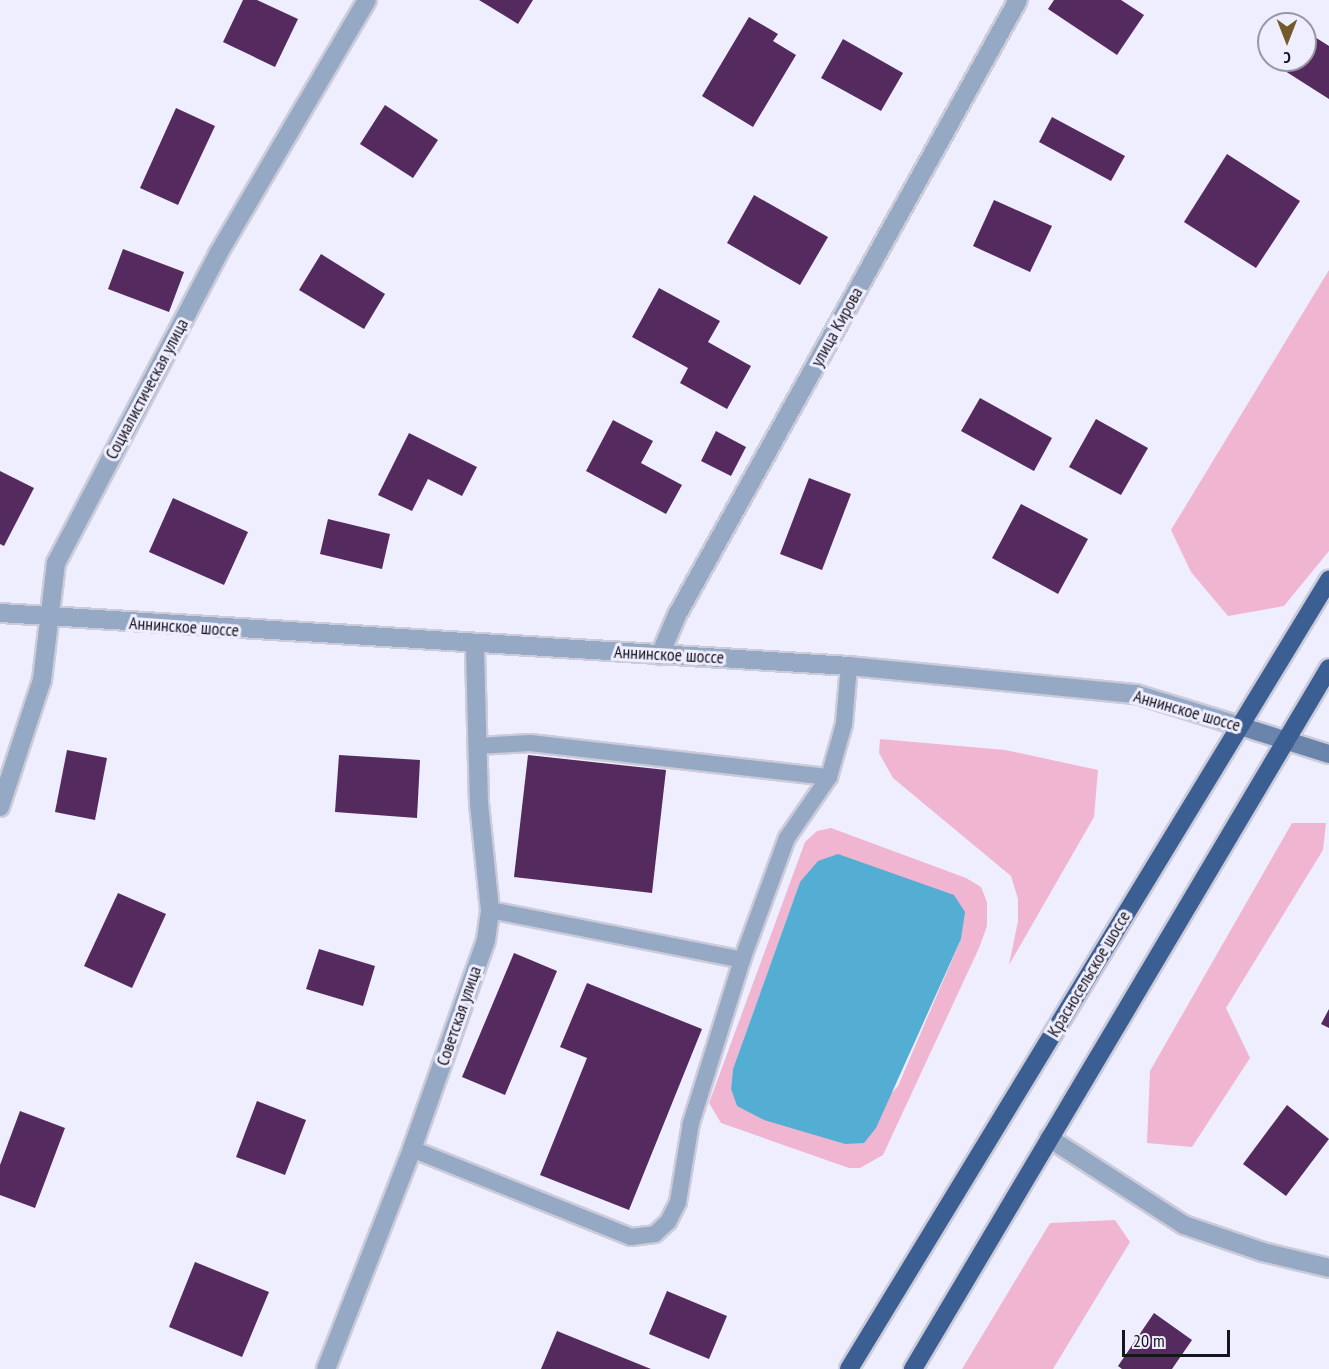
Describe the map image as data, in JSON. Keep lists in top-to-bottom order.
{
  "streets": {
    "highway": ["Красносельское шоссе"],
    "main road": ["Аннинское шоссе"],
    "street": ["улица Кирова", "Социалистическая улица", "Советская улица"]
  },
  "crossings": [
    ["улица Кирова", "Аннинское шоссе"],
    ["Социалистическая улица", "Аннинское шоссе"],
    ["Аннинское шоссе", "Красносельское шоссе"],
    ["Аннинское шоссе", "Советская улица"]
  ],
  "scale_bar": "20 m",
  "north": "bottom"
}
